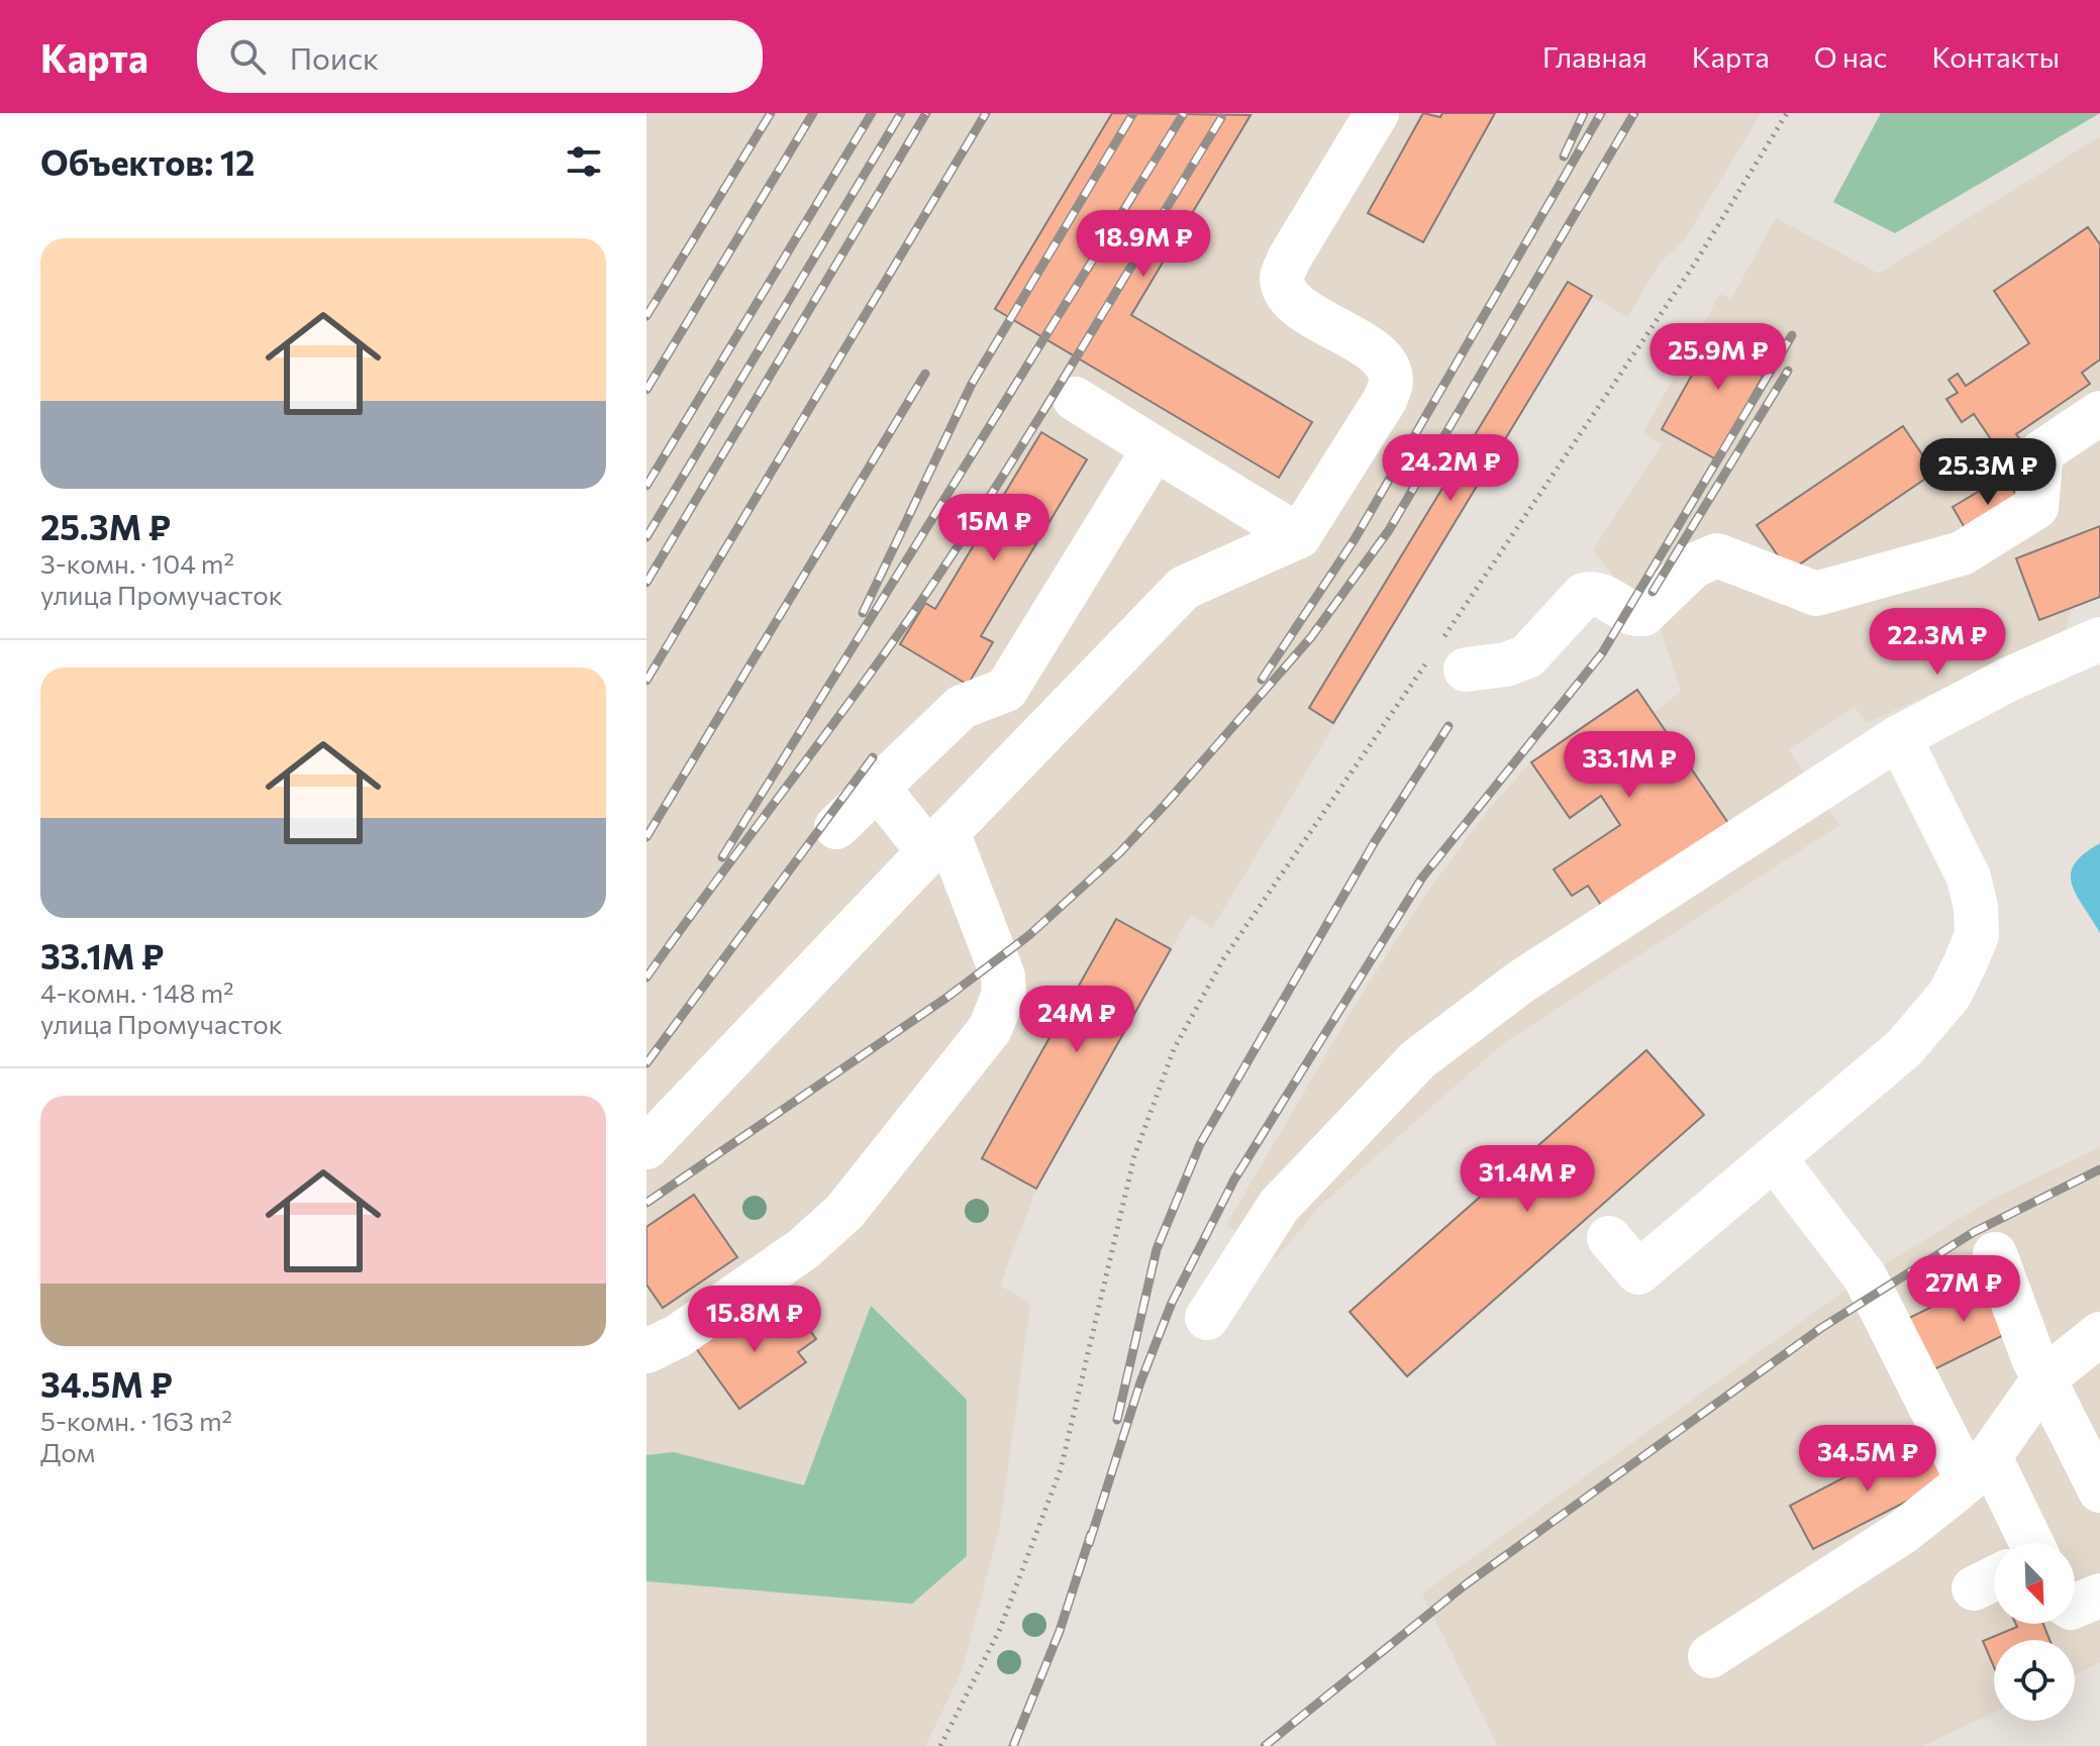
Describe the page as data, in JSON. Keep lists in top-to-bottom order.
{
  "north": "bottom right",
  "page": {
    "header": "Карта",
    "search": "Поиск",
    "nav": [
      "Главная",
      "Карта",
      "О нас",
      "Контакты"
    ],
    "heading": "Объектов: 12",
    "list": [
      {
        "name": "25.3M ₽",
        "note": "3-комн. · 104 m² · улица Промучасток"
      },
      {
        "name": "33.1M ₽",
        "note": "4-комн. · 148 m² · улица Промучасток"
      },
      {
        "name": "34.5M ₽",
        "note": "5-комн. · 163 m² · Дом"
      }
    ],
    "price": [
      "18.9M ₽",
      "25.9M ₽",
      "24.2M ₽",
      "25.3M ₽",
      "15M ₽",
      "22.3M ₽",
      "33.1M ₽",
      "24M ₽",
      "31.4M ₽",
      "27M ₽",
      "15.8M ₽",
      "34.5M ₽"
    ]
  }
}
